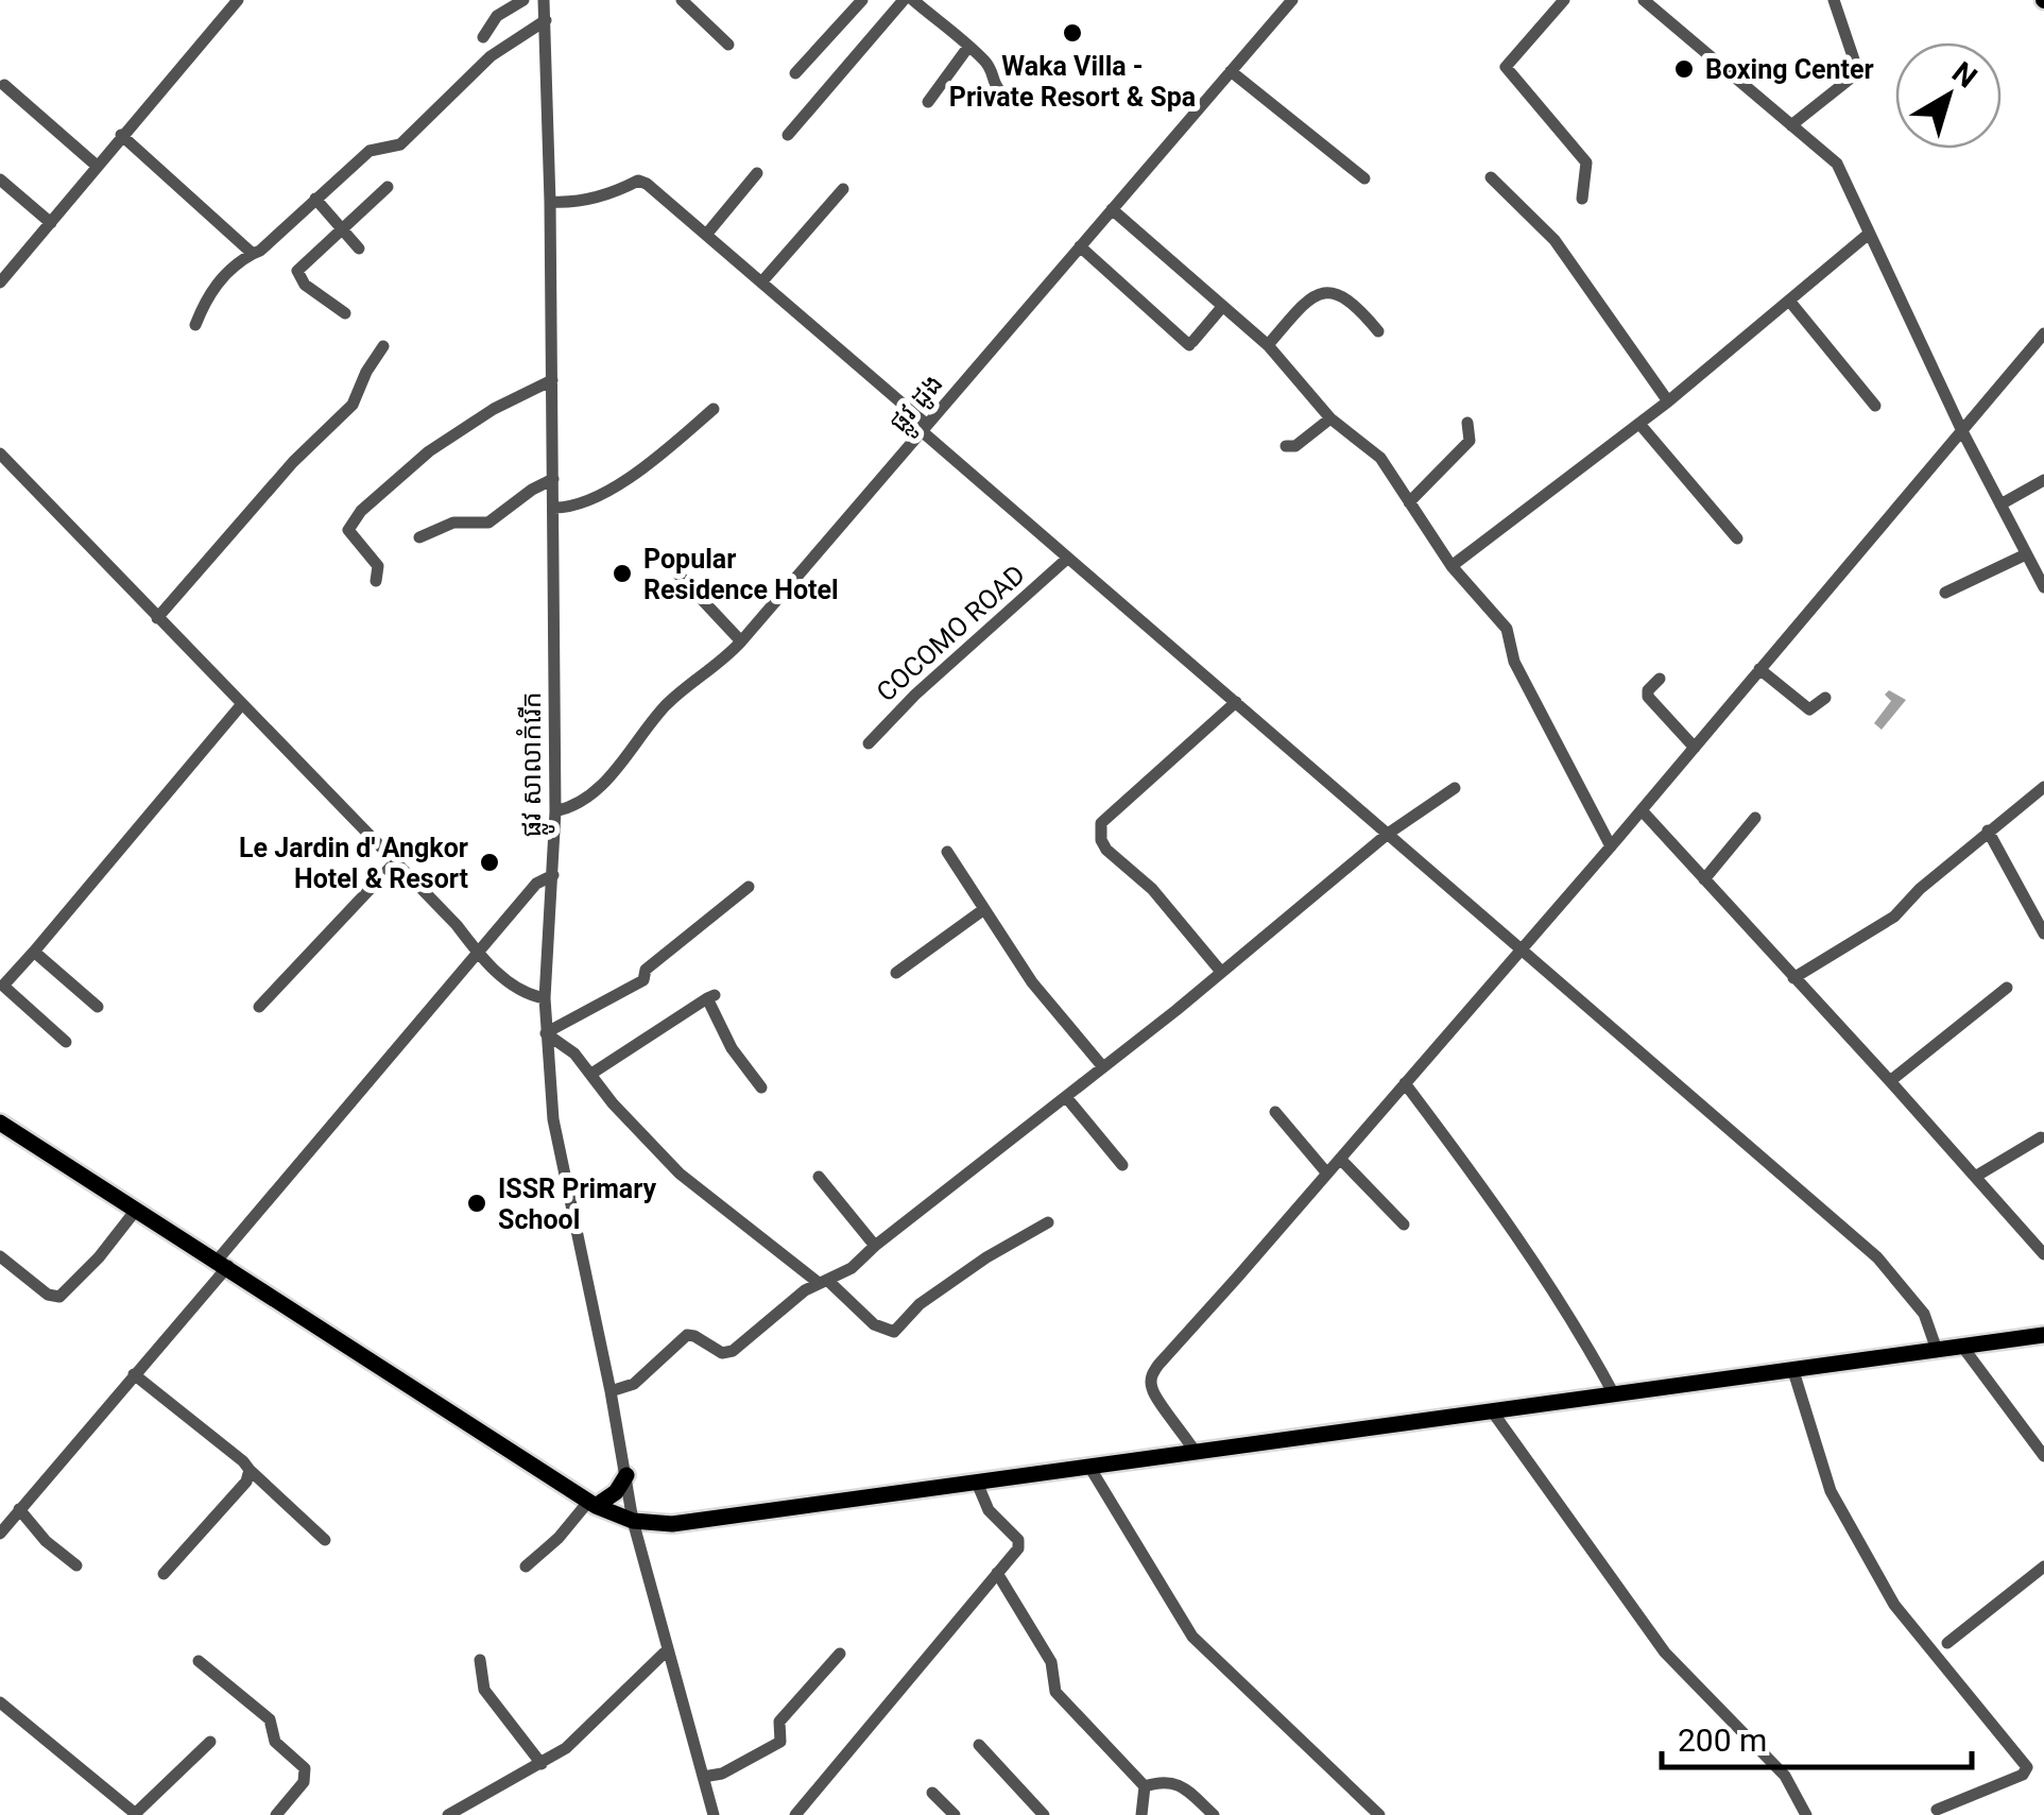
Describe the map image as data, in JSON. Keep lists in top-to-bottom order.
{
  "streets": {
    "street": ["ផ្លូវ ដូង", "COCOMO ROAD", "ផ្លូវ សាលាកំរើក"]
  },
  "crossings": [
    ["ផ្លូវ ដូង", "ផ្លូវ សាលាកំរើក"]
  ],
  "places": [
    "Waka Villa - Private Resort & Spa",
    "Boxing Center",
    "Popular Residence Hotel",
    "Le Jardin d' Angkor Hotel & Resort",
    "ISSR Primary School"
  ],
  "scale_bar": "200 m",
  "north": "top right"
}
